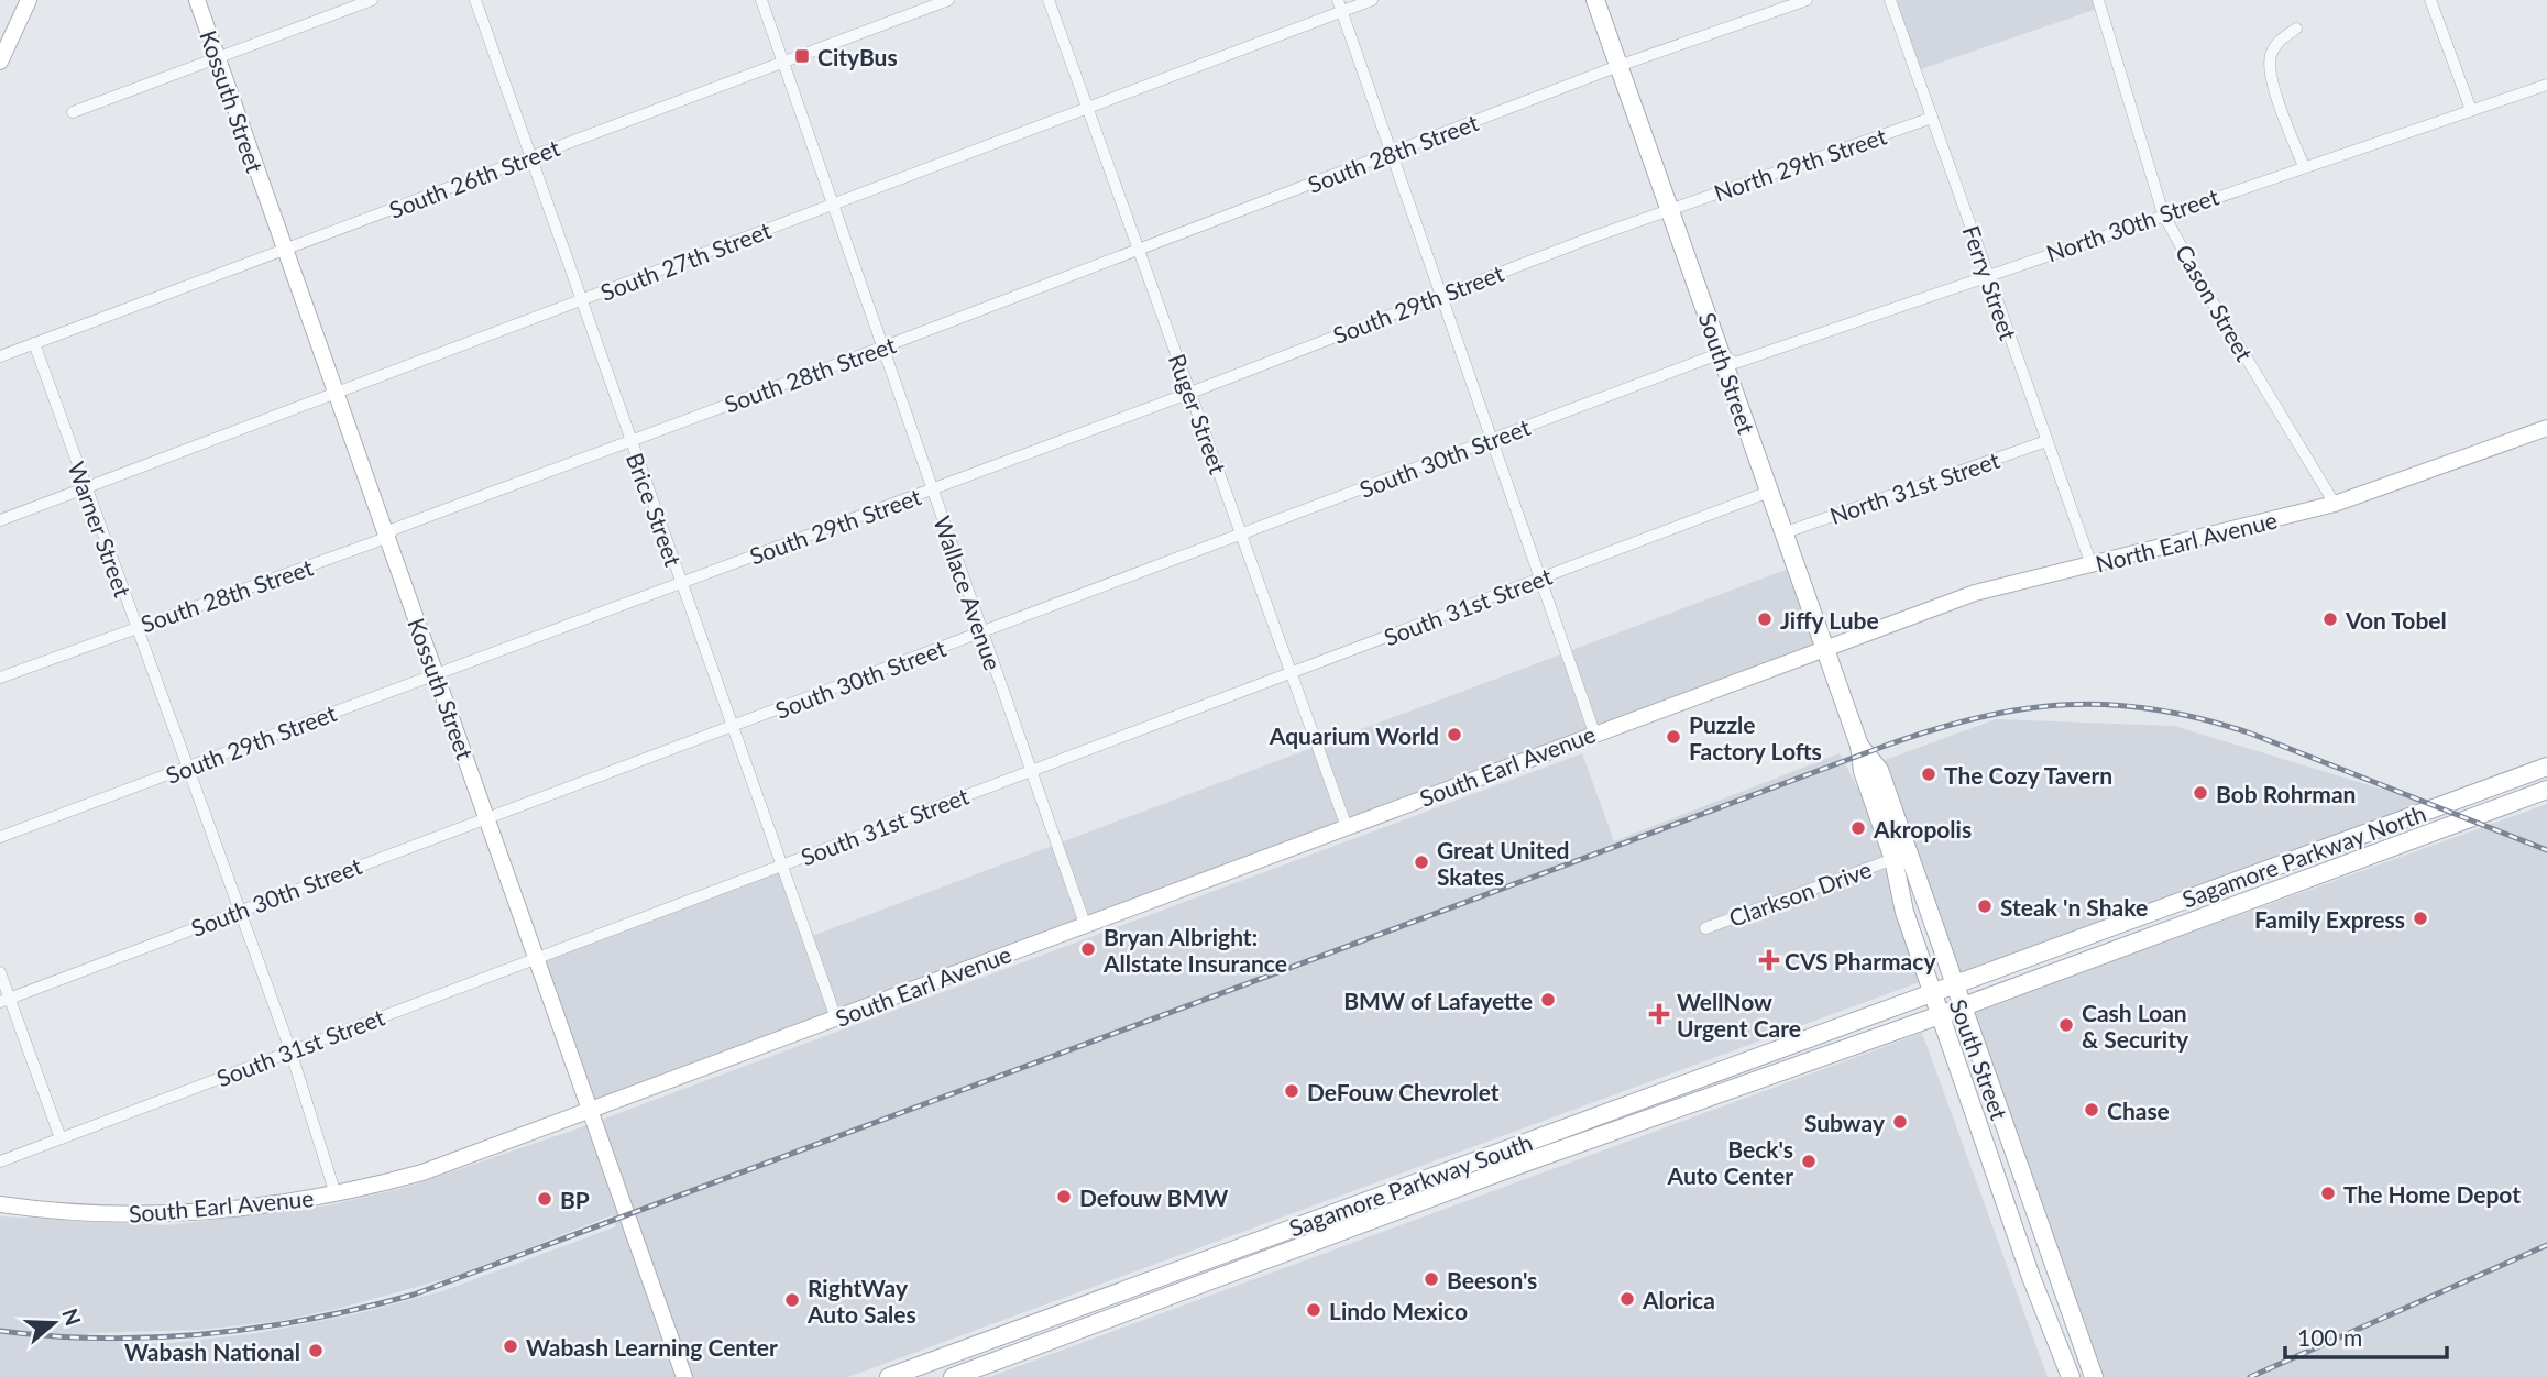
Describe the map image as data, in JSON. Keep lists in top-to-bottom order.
{
  "streets": {
    "main road": ["South Street", "Sagamore Parkway North", "Sagamore Parkway South"],
    "street": [
      "Kossuth Street",
      "South 28th Street",
      "North 29th Street",
      "South 26th Street",
      "North 30th Street",
      "South 27th Street",
      "Ferry Street",
      "Cason Street",
      "South 29th Street",
      "Ruger Street",
      "South 30th Street",
      "North 31st Street",
      "Brice Street",
      "Warner Street",
      "North Earl Avenue",
      "Wallace Avenue",
      "South 31st Street",
      "South Earl Avenue",
      "Clarkson Drive"
    ]
  },
  "crossings": [
    ["Kossuth Street", "South 28th Street"],
    ["Kossuth Street", "South 26th Street"],
    ["Kossuth Street", "South 27th Street"],
    ["Kossuth Street", "South 29th Street"],
    ["Kossuth Street", "South 30th Street"],
    ["Kossuth Street", "South 31st Street"],
    ["Kossuth Street", "South Earl Avenue"],
    ["South 28th Street", "South Street"],
    ["South 28th Street", "Ruger Street"],
    ["South 28th Street", "Brice Street"],
    ["South 28th Street", "Warner Street"],
    ["South 28th Street", "Wallace Avenue"],
    ["North 29th Street", "Ferry Street"],
    ["North 29th Street", "South 29th Street"],
    ["North 29th Street", "South Street"],
    ["South 26th Street", "Brice Street"],
    ["South 26th Street", "Warner Street"],
    ["South 26th Street", "Wallace Avenue"],
    ["North 30th Street", "Ferry Street"],
    ["North 30th Street", "Cason Street"],
    ["North 30th Street", "South Street"],
    ["North 30th Street", "South 30th Street"],
    ["South 27th Street", "Ruger Street"],
    ["South 27th Street", "Brice Street"],
    ["South 27th Street", "Warner Street"],
    ["South 27th Street", "Wallace Avenue"],
    ["Ferry Street", "North 31st Street"],
    ["Ferry Street", "North Earl Avenue"],
    ["Cason Street", "North Earl Avenue"],
    ["South 29th Street", "South Street"],
    ["South 29th Street", "Ruger Street"],
    ["South 29th Street", "Brice Street"],
    ["South 29th Street", "Warner Street"],
    ["South 29th Street", "Wallace Avenue"],
    ["South Street", "South 30th Street"],
    ["South Street", "North 31st Street"],
    ["South Street", "North Earl Avenue"],
    ["South Street", "South 31st Street"],
    ["South Street", "South Earl Avenue"],
    ["South Street", "Sagamore Parkway North"],
    ["South Street", "Clarkson Drive"],
    ["South Street", "Sagamore Parkway South"],
    ["Ruger Street", "South 30th Street"],
    ["Ruger Street", "South 31st Street"],
    ["Ruger Street", "South Earl Avenue"],
    ["South 30th Street", "Brice Street"],
    ["South 30th Street", "Warner Street"],
    ["South 30th Street", "Wallace Avenue"],
    ["Brice Street", "South 31st Street"],
    ["Brice Street", "South Earl Avenue"],
    ["Warner Street", "South 31st Street"],
    ["Warner Street", "South Earl Avenue"],
    ["North Earl Avenue", "South Earl Avenue"],
    ["Wallace Avenue", "South 31st Street"],
    ["Wallace Avenue", "South Earl Avenue"],
    ["Sagamore Parkway North", "Sagamore Parkway South"]
  ],
  "places": {
    "transit": ["CityBus"],
    "other": [
      "Jiffy Lube",
      "Von Tobel",
      "Aquarium World",
      "Puzzle Factory Lofts",
      "The Cozy Tavern",
      "Bob Rohrman",
      "Akropolis",
      "Great United Skates",
      "Steak 'n Shake",
      "Family Express",
      "Bryan Albright: Allstate Insurance",
      "BMW of Lafayette",
      "Cash Loan & Security",
      "DeFouw Chevrolet",
      "Chase",
      "Subway",
      "Beck's Auto Center",
      "The Home Depot",
      "Defouw BMW",
      "BP",
      "Beeson's",
      "Alorica",
      "RightWay Auto Sales",
      "Lindo Mexico",
      "Wabash Learning Center",
      "Wabash National"
    ],
    "health": ["CVS Pharmacy", "WellNow Urgent Care"]
  },
  "scale_bar": "100 m",
  "north": "right"
}
